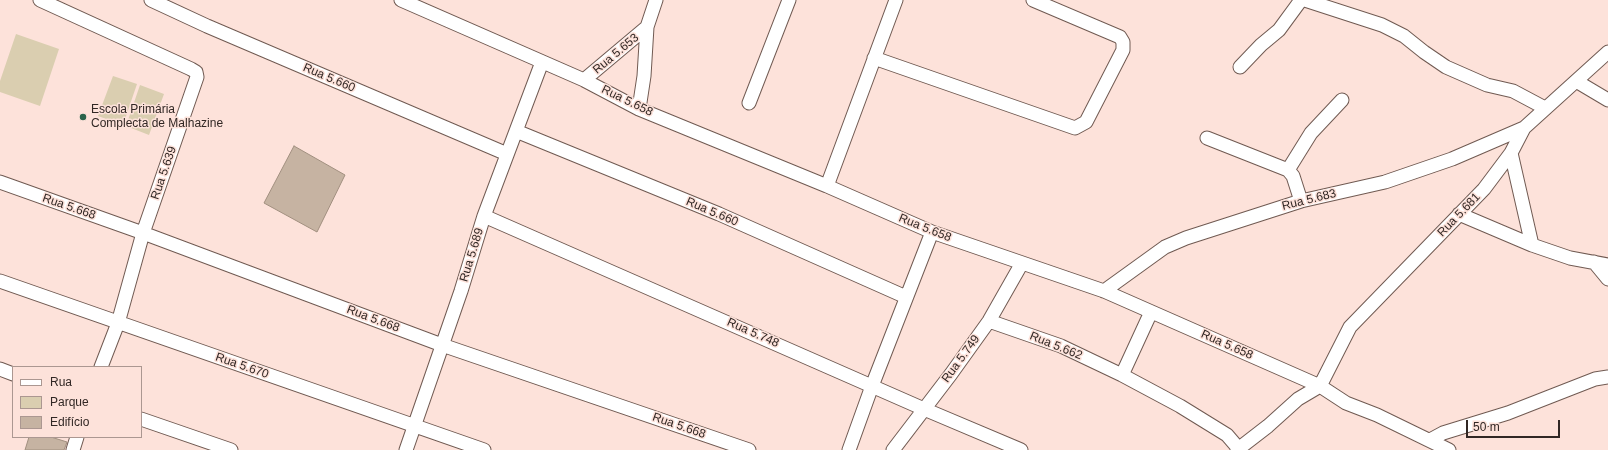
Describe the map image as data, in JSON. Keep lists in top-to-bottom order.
{
  "streets": {
    "street": [
      "Rua 5.653",
      "Rua 5.660",
      "Rua 5.658",
      "Rua 5.639",
      "Rua 5.683",
      "Rua 5.668",
      "Rua 5.681",
      "Rua 5.689",
      "Rua 5.748",
      "Rua 5.662",
      "Rua 5.749",
      "Rua 5.670"
    ]
  },
  "crossings": [
    ["Rua 5.653", "Rua 5.658"],
    ["Rua 5.660", "Rua 5.689"],
    ["Rua 5.658", "Rua 5.683"],
    ["Rua 5.658", "Rua 5.681"],
    ["Rua 5.658", "Rua 5.689"],
    ["Rua 5.658", "Rua 5.749"],
    ["Rua 5.639", "Rua 5.668"],
    ["Rua 5.683", "Rua 5.681"],
    ["Rua 5.668", "Rua 5.689"],
    ["Rua 5.689", "Rua 5.748"],
    ["Rua 5.689", "Rua 5.670"],
    ["Rua 5.748", "Rua 5.749"],
    ["Rua 5.662", "Rua 5.749"]
  ],
  "places": ["Escola Primária Complecta de Malhazine"],
  "legend": ["Rua", "Parque", "Edifício"],
  "scale_bar": "50 m"
}
